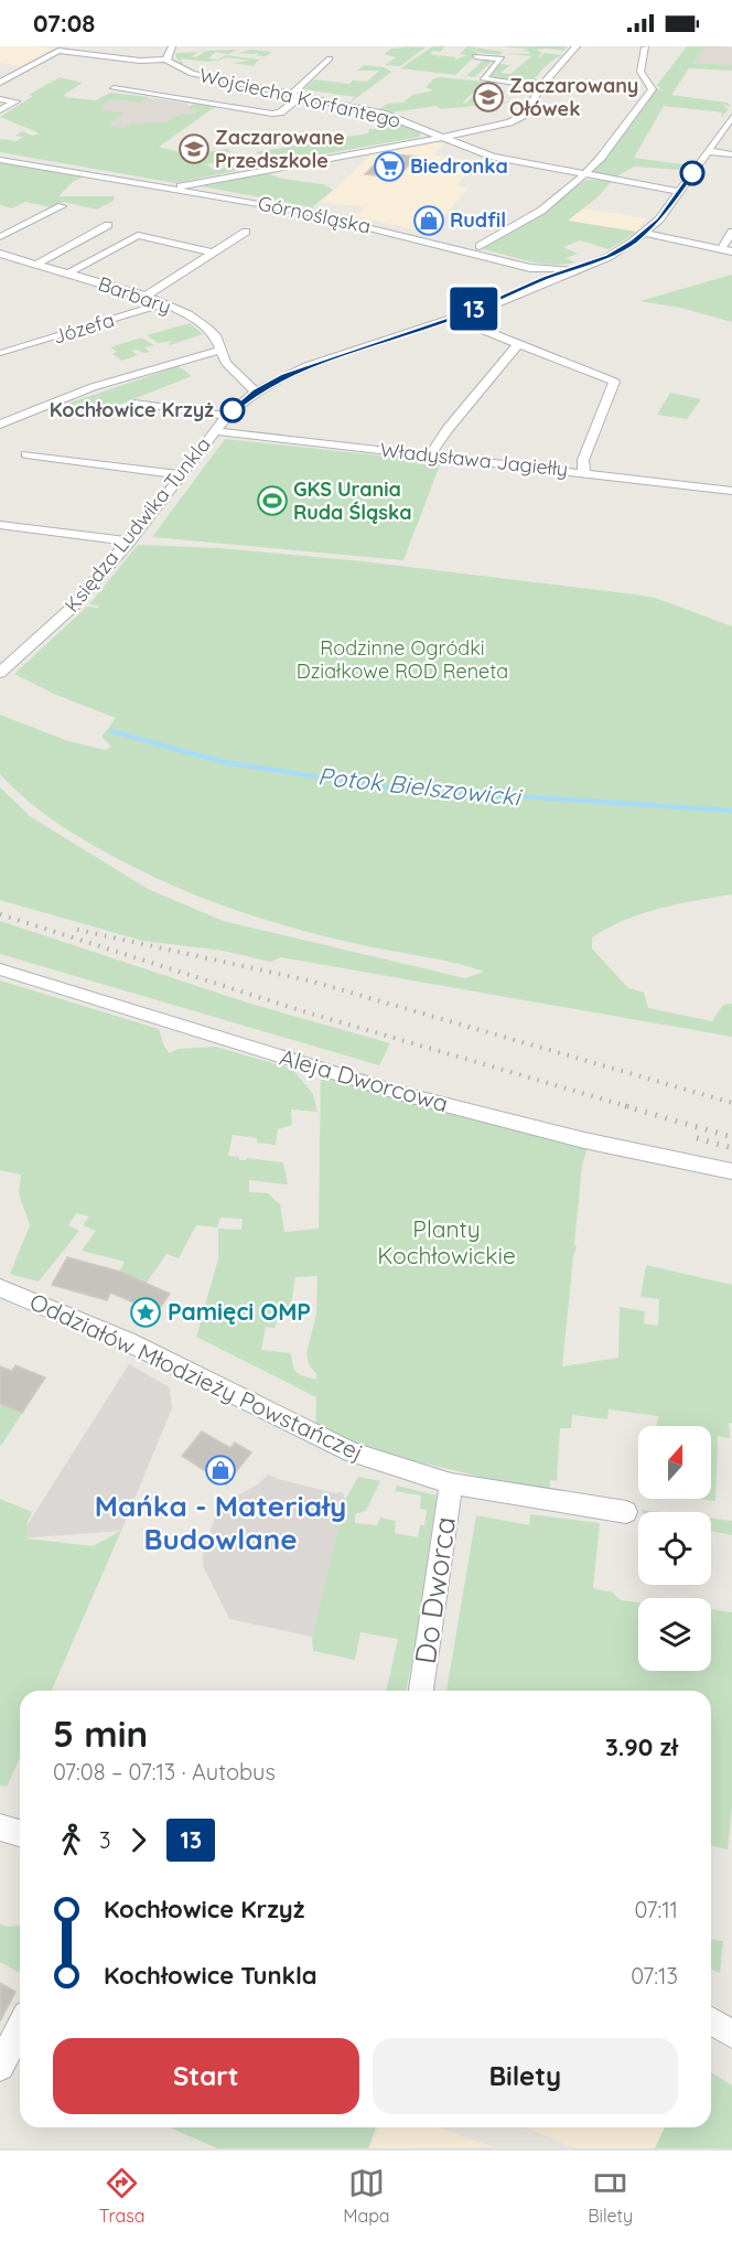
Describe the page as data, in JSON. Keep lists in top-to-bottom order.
{
  "streets": {
    "street": [
      "Wojciecha Korfantego",
      "Górnośląska",
      "Barbary",
      "Józefa",
      "Władysława Jagiełły",
      "Księdza Ludwika Tunkla",
      "Aleja Dworcowa",
      "Oddziałów Młodzieży Powstańczej",
      "Do Dworca"
    ]
  },
  "crossings": [
    ["Wojciecha Korfantego", "Księdza Ludwika Tunkla"],
    ["Górnośląska", "Księdza Ludwika Tunkla"],
    ["Barbary", "Józefa"],
    ["Barbary", "Księdza Ludwika Tunkla"],
    ["Władysława Jagiełły", "Księdza Ludwika Tunkla"],
    ["Oddziałów Młodzieży Powstańczej", "Do Dworca"]
  ],
  "water": ["Potok Bielszowicki"],
  "parks": ["Rodzinne Ogródki Działkowe ROD Reneta", "Planty Kochłowickie"],
  "places": {
    "school or university": ["Zaczarowany Ołówek", "Zaczarowane Przedszkole"],
    "supermarket": ["Biedronka"],
    "shop": ["Rudfil", "Mańka - Materiały Budowlane"],
    "other": ["Kochłowice Krzyż"],
    "sports": ["GKS Urania Ruda Śląska"],
    "place": ["Pamięci OMP"]
  },
  "lines": ["bus line 13"],
  "north": "top",
  "page": {
    "status": "07:08",
    "on_map": "13",
    "heading": ["5 min", "07:08 – 07:13 · Autobus", "3.90 zł"],
    "legs": ["3", "13"],
    "list": [
      {
        "name": "Kochłowice Krzyż",
        "value": "07:11"
      },
      {
        "name": "Kochłowice Tunkla",
        "value": "07:13"
      }
    ],
    "buttons": ["Start", "Bilety"],
    "tabs": ["Trasa", "Mapa", "Bilety"]
  }
}
